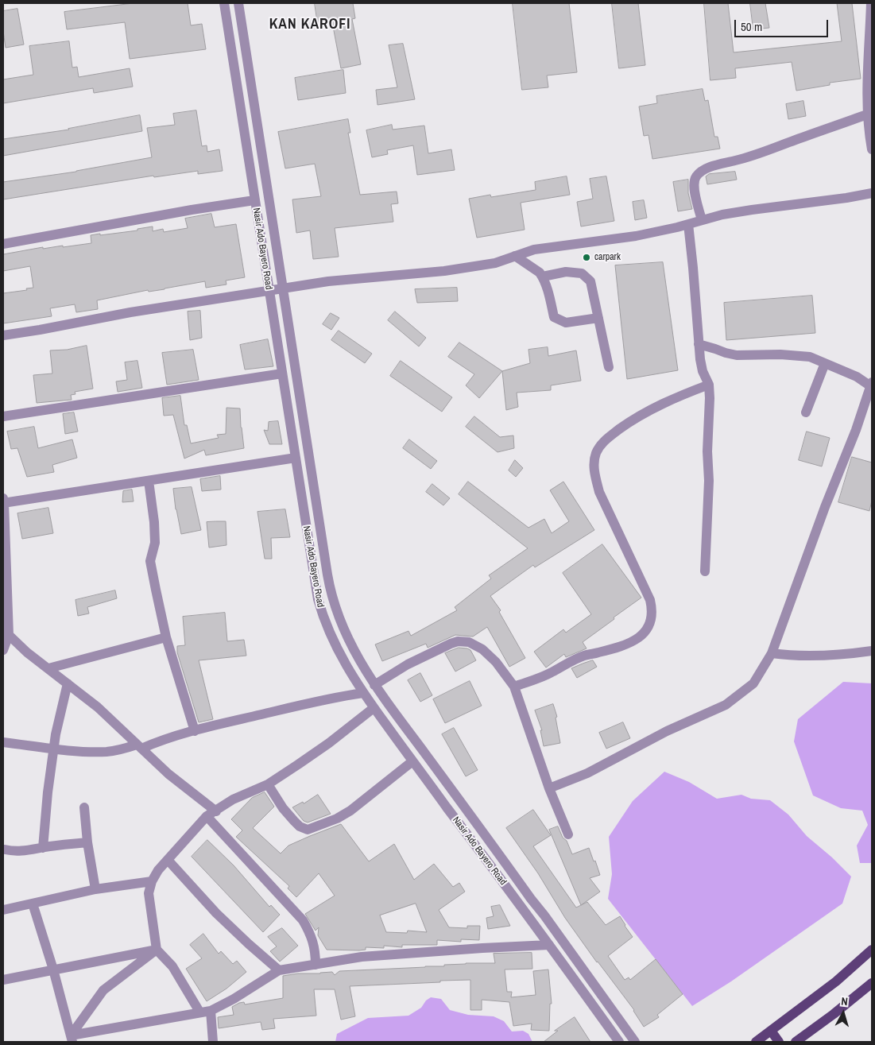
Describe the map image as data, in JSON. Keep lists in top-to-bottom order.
{
  "streets": {
    "street": ["Nasir Ado Bayero Road"]
  },
  "districts": ["KAN KAROFI"],
  "places": ["carpark"],
  "scale_bar": "50 m",
  "north": "top"
}
